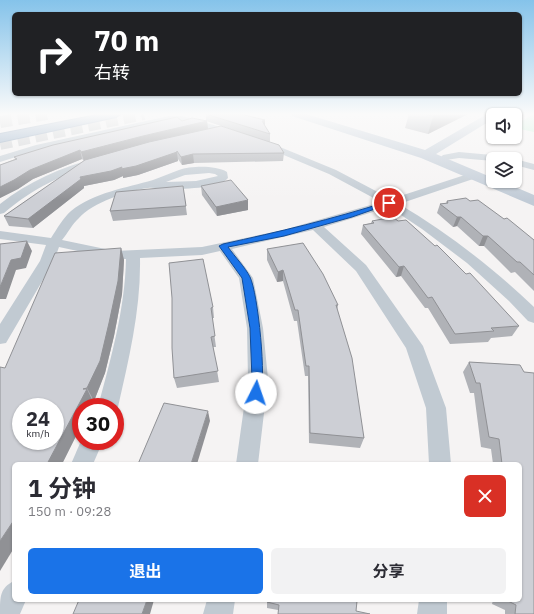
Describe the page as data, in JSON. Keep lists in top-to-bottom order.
{
  "page": {
    "turn": ["70 m", "右转"],
    "speed": "24 km/h",
    "limit": "30",
    "heading": ["1 分钟", "150 m · 09:28"],
    "buttons": ["退出", "分享"]
  }
}
